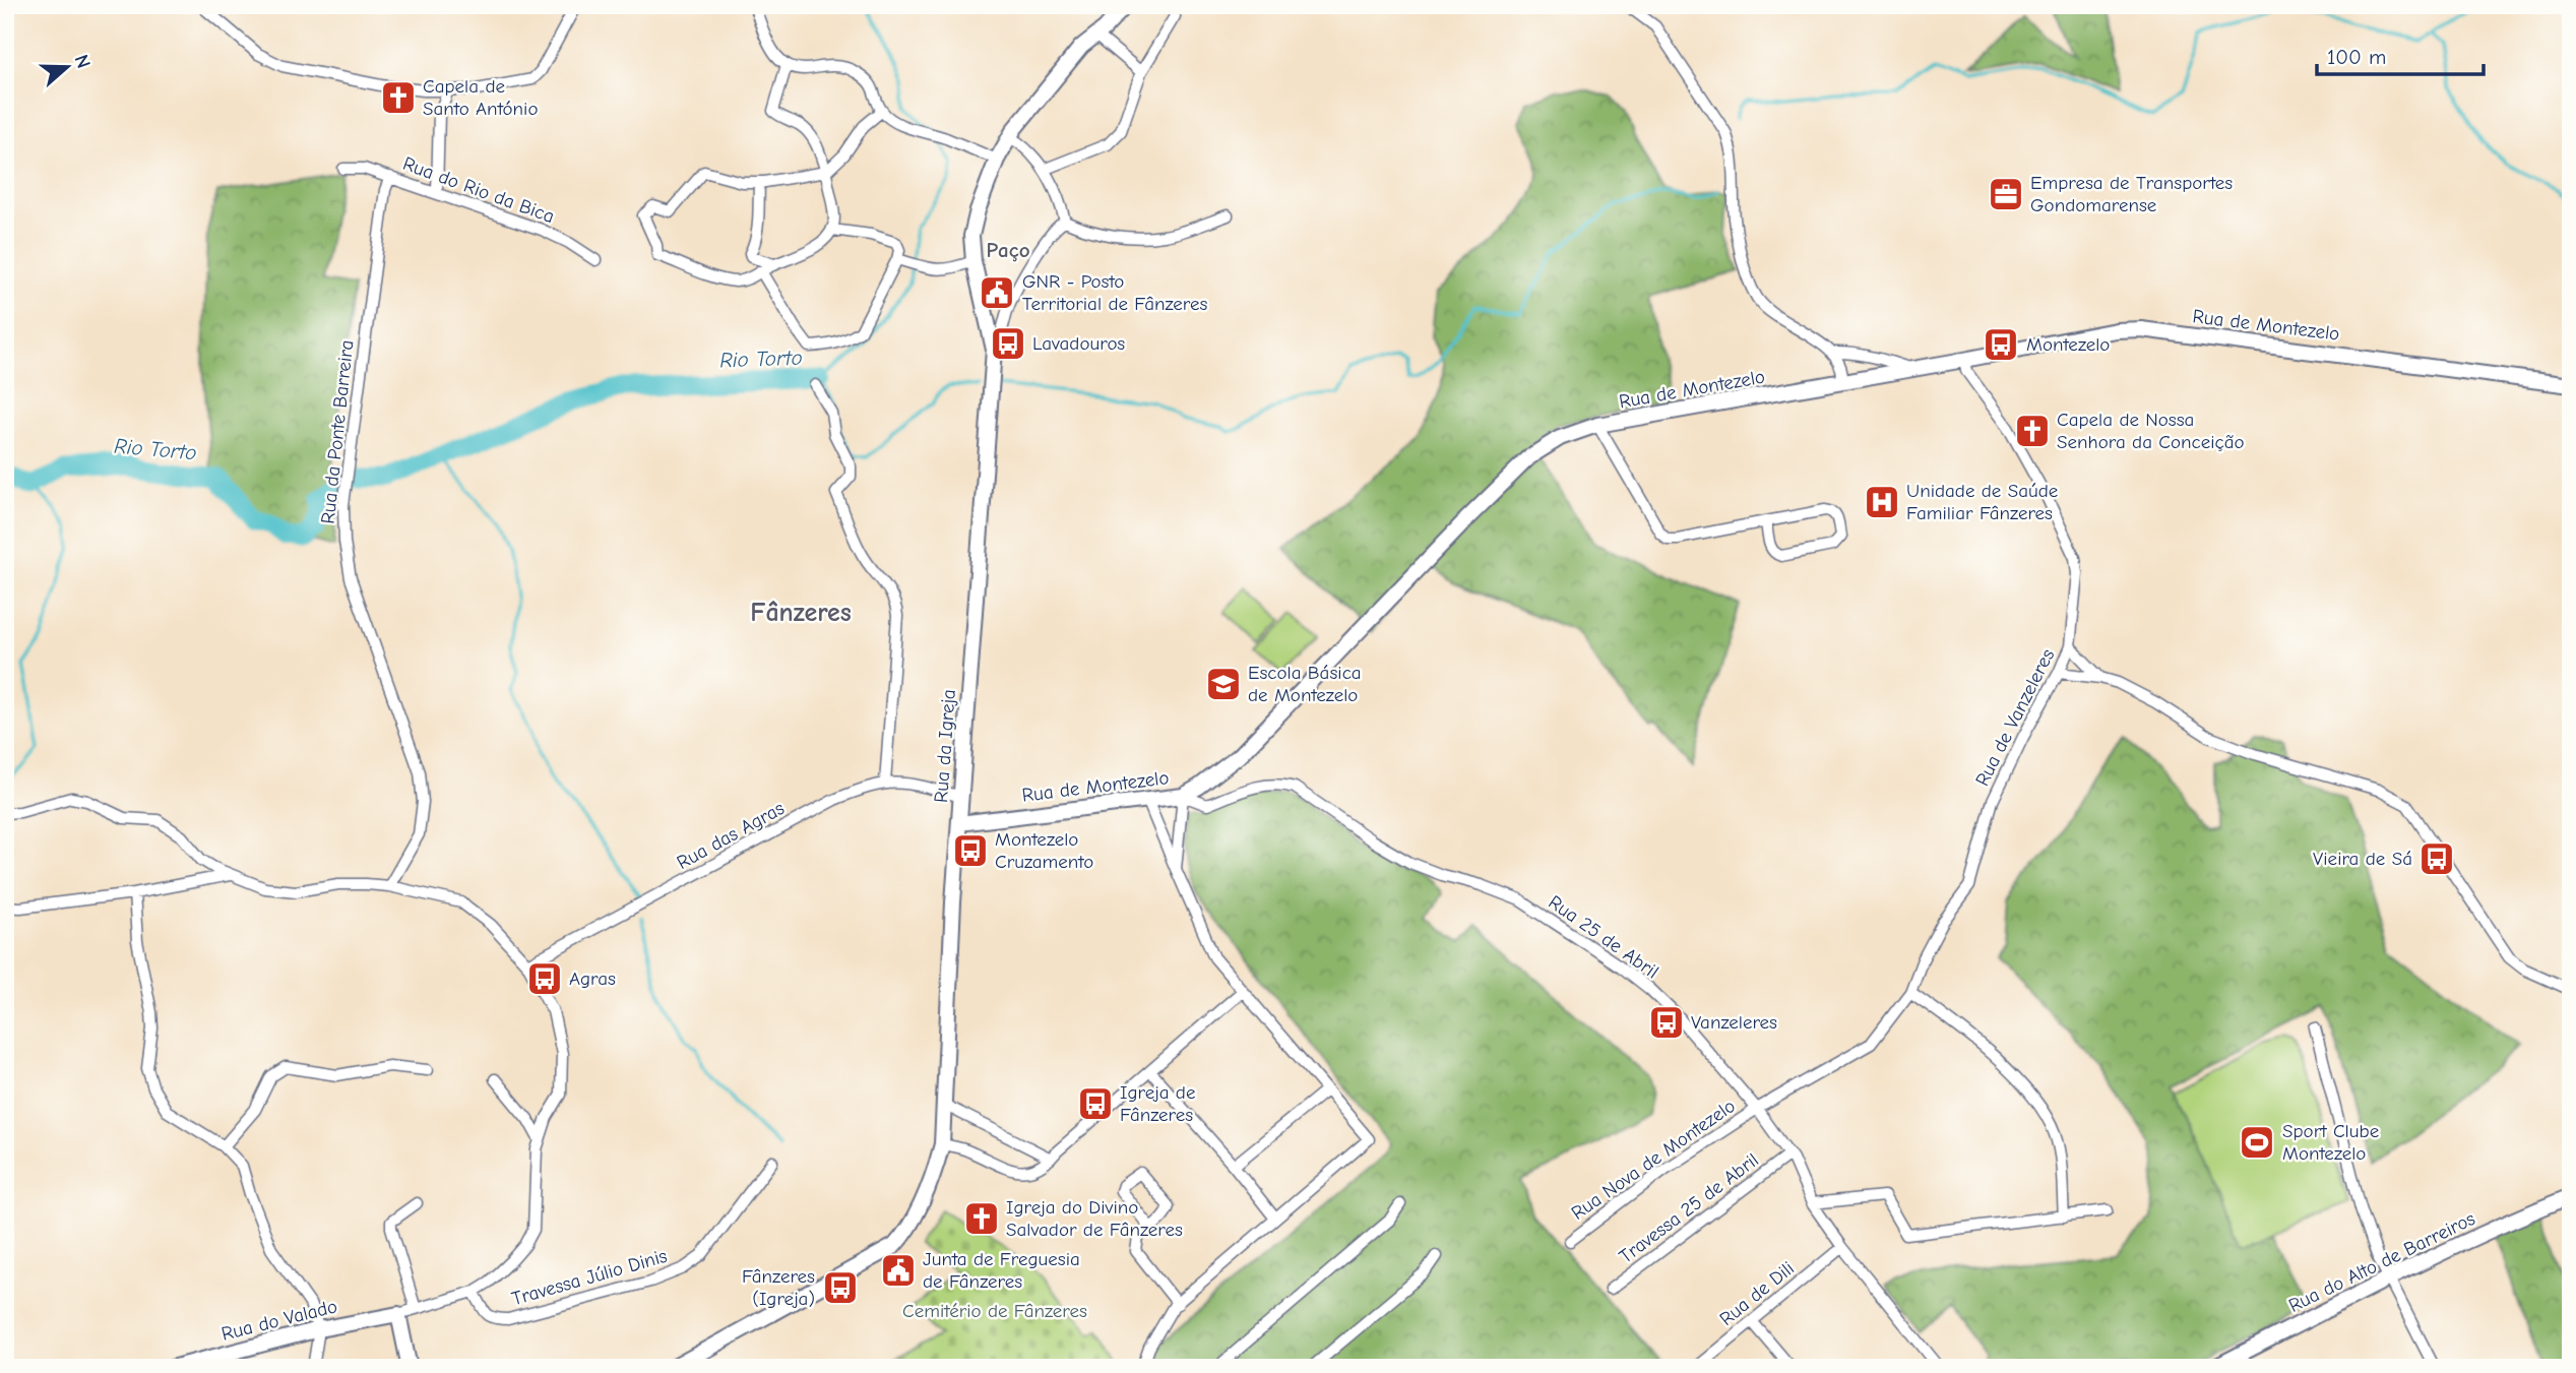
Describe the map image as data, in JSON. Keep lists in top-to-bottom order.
{
  "streets": {
    "street": [
      "Rua do Rio da Bica",
      "Rua de Montezelo",
      "Rua da Ponte Barreira",
      "Rua de Vanzeleres",
      "Rua da Igreja",
      "Rua das Agras",
      "Rua 25 de Abril",
      "Rua Nova de Montezelo",
      "Travessa 25 de Abril",
      "Rua do Alto de Barreiros",
      "Travessa Júlio Dinis",
      "Rua de Dili",
      "Rua do Valado"
    ]
  },
  "crossings": [
    ["Rua do Rio da Bica", "Rua da Ponte Barreira"],
    ["Rua de Montezelo", "Rua de Vanzeleres"],
    ["Rua de Montezelo", "Rua da Igreja"],
    ["Rua de Montezelo", "Rua 25 de Abril"],
    ["Rua de Vanzeleres", "Rua 25 de Abril"],
    ["Rua de Vanzeleres", "Rua Nova de Montezelo"],
    ["Rua da Igreja", "Rua das Agras"],
    ["Rua 25 de Abril", "Rua Nova de Montezelo"],
    ["Rua 25 de Abril", "Travessa 25 de Abril"],
    ["Rua 25 de Abril", "Rua de Dili"]
  ],
  "districts": ["Paço", "Fânzeres"],
  "water": ["Rio Torto"],
  "parks": ["Cemitério de Fânzeres"],
  "places": {
    "church": ["Capela de Santo António", "Capela de Nossa Senhora da Conceição", "Igreja do Divino Salvador de Fânzeres"],
    "office": ["Empresa de Transportes Gondomarense"],
    "public building": ["GNR - Posto Territorial de Fânzeres", "Junta de Freguesia de Fânzeres"],
    "bus stop": [
      "Lavadouros",
      "Montezelo",
      "Montezelo Cruzamento",
      "Vieira de Sá",
      "Agras",
      "Vanzeleres",
      "Igreja de Fânzeres",
      "Fânzeres (Igreja)"
    ],
    "hospital": ["Unidade de Saúde Familiar Fânzeres"],
    "school or university": ["Escola Básica de Montezelo"],
    "sports": ["Sport Clube Montezelo"]
  },
  "scale_bar": "100 m",
  "north": "right"
}
